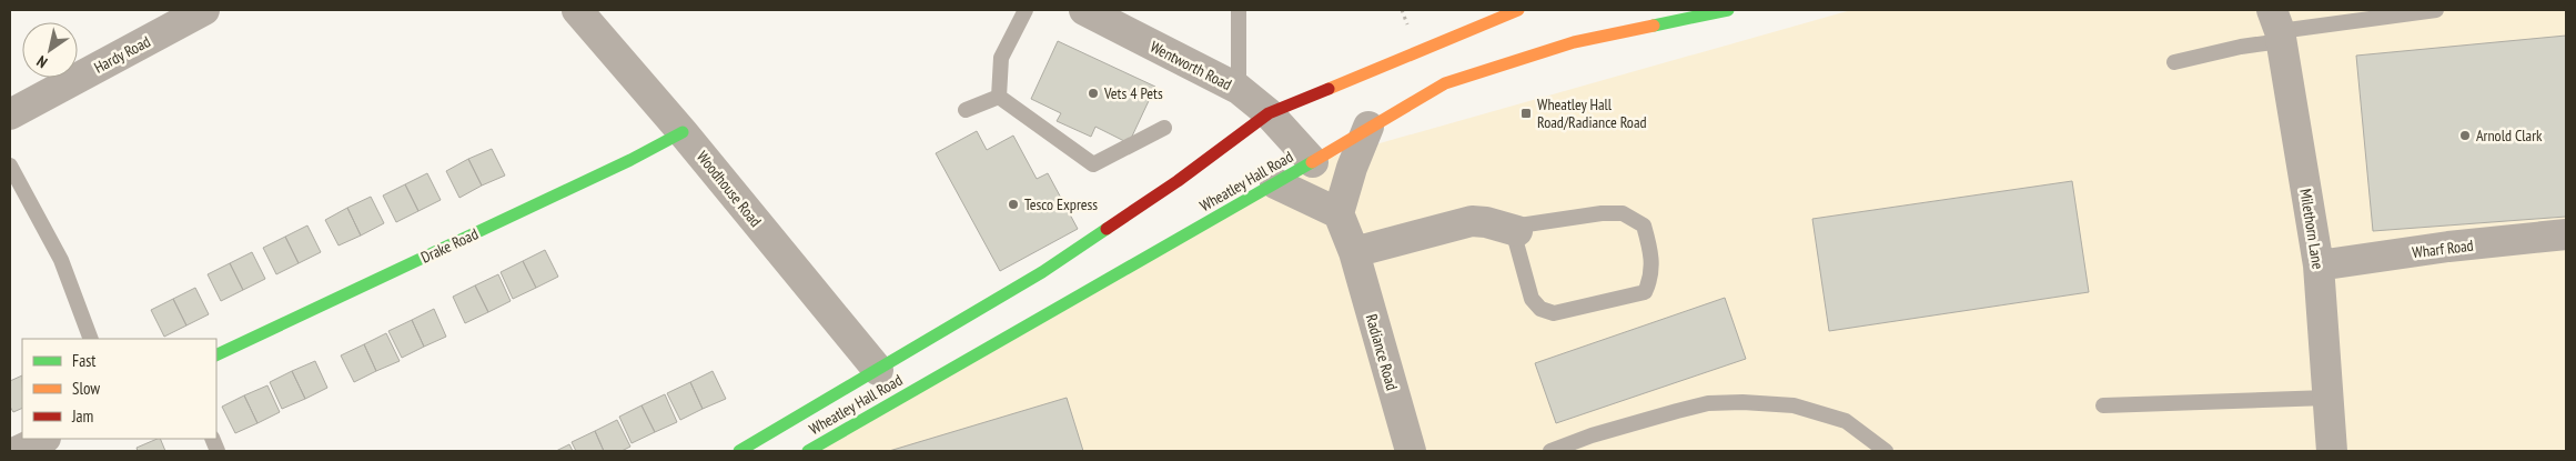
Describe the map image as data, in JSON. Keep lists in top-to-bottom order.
{
  "streets": {
    "main road": ["Wheatley Hall Road", "Drake Road"],
    "street": [
      "Hardy Road",
      "Wentworth Road",
      "Woodhouse Road",
      "Milethorn Lane",
      "Wharf Road",
      "Radiance Road"
    ]
  },
  "crossings": [
    ["Wentworth Road", "Wheatley Hall Road"],
    ["Wheatley Hall Road", "Woodhouse Road"],
    ["Woodhouse Road", "Drake Road"],
    ["Milethorn Lane", "Wharf Road"]
  ],
  "places": {
    "other": ["Vets 4 Pets", "Arnold Clark", "Tesco Express"],
    "transit": ["Wheatley Hall Road/Radiance Road"]
  },
  "legend": ["Fast", "Slow", "Jam"],
  "north": "bottom left"
}
